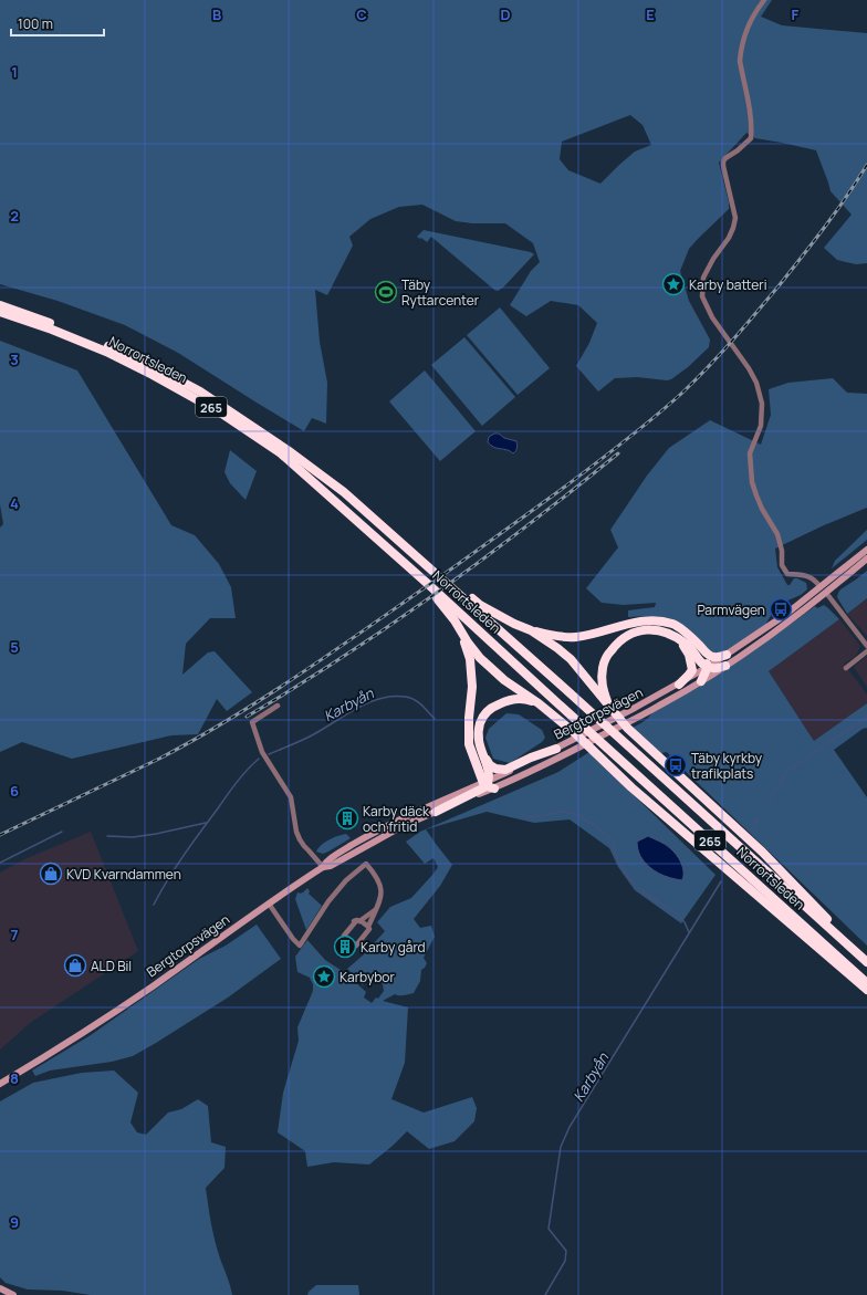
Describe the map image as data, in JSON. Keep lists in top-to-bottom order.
{
  "streets": {
    "highway": ["Norrortsleden", "265"],
    "main road": ["Bergtorpsvägen"]
  },
  "water": ["Karbyån"],
  "places": {
    "place": ["Karby batteri", "Karbybor"],
    "sports": ["Täby Ryttarcenter"],
    "bus stop": ["Parmvägen", "Täby kyrkby trafikplats"],
    "building": ["Karby däck och fritid", "Karby gård"],
    "shop": ["KVD Kvarndammen", "ALD Bil"]
  },
  "scale_bar": "100 m",
  "grid": {
    "columns": [
      "B",
      "C",
      "D",
      "E",
      "F"
    ],
    "rows": [
      "1",
      "2",
      "3",
      "4",
      "5",
      "6",
      "7",
      "8",
      "9"
    ]
  }
}
